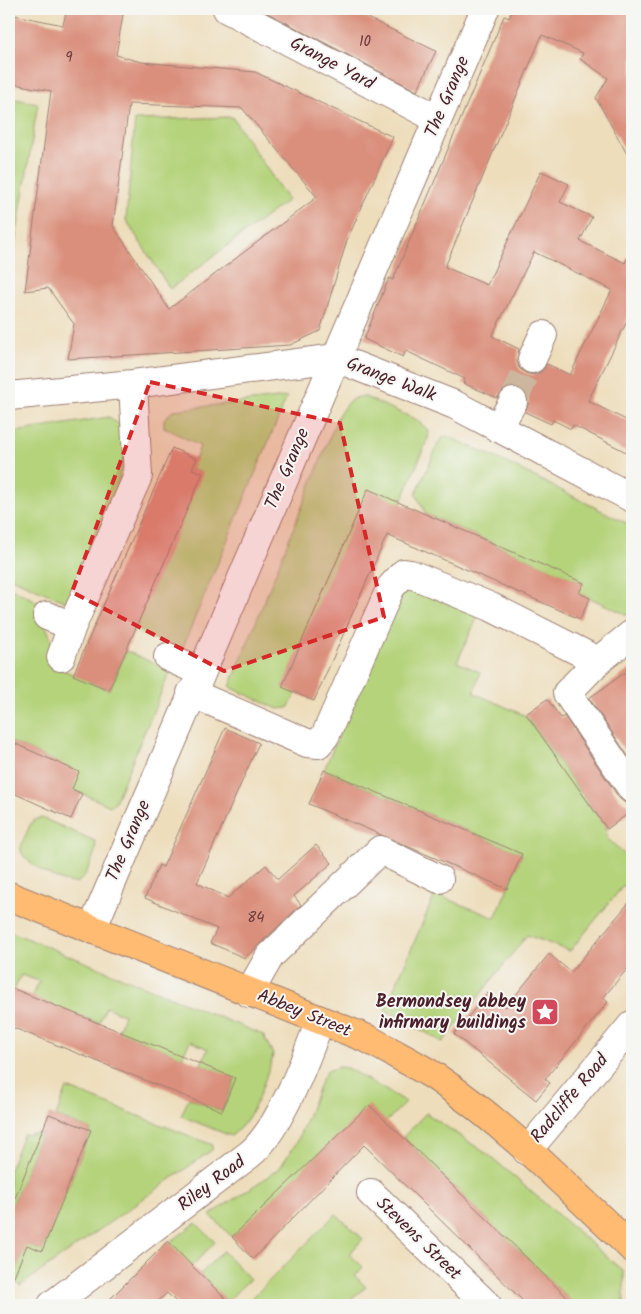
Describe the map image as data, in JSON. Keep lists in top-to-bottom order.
{
  "streets": {
    "main road": ["Abbey Street"],
    "street": [
      "Grange Yard",
      "The Grange",
      "Grange Walk",
      "Radcliffe Road",
      "Riley Road",
      "Stevens Street"
    ]
  },
  "crossings": [
    ["Grange Yard", "The Grange"],
    ["The Grange", "Grange Walk"],
    ["The Grange", "Abbey Street"],
    ["Abbey Street", "Radcliffe Road"],
    ["Abbey Street", "Riley Road"]
  ],
  "places": {
    "place": ["Bermondsey abbey infirmary buildings"]
  },
  "house_numbers": ["10", "9", "84"]
}
